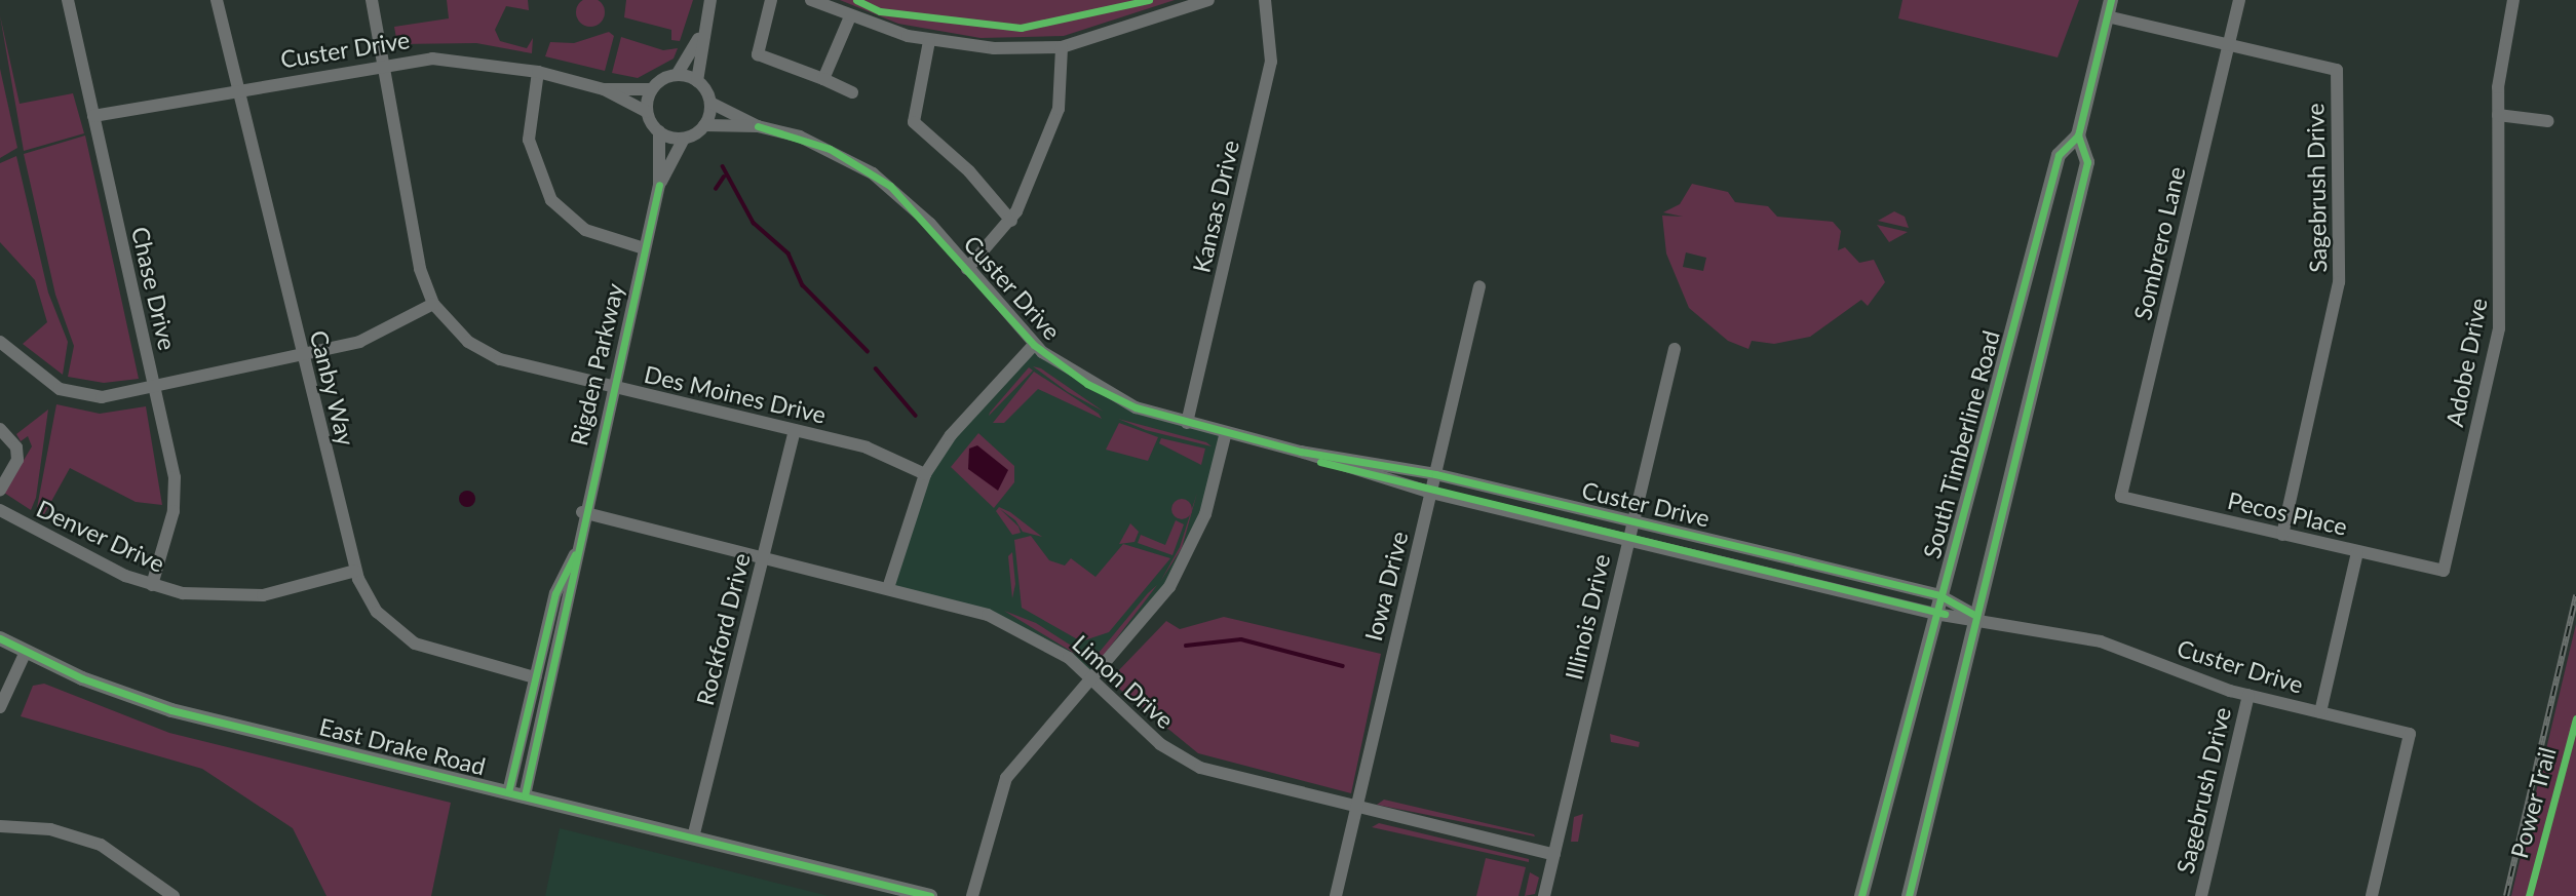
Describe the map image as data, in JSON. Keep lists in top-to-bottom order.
{
  "streets": {
    "main road": ["South Timberline Road", "East Drake Road"],
    "street": [
      "Custer Drive",
      "Sagebrush Drive",
      "Kansas Drive",
      "Sombrero Lane",
      "Chase Drive",
      "Adobe Drive",
      "Rigden Parkway",
      "Canby Way",
      "Des Moines Drive",
      "Pecos Place",
      "Denver Drive",
      "Iowa Drive",
      "Illinois Drive",
      "Rockford Drive",
      "Limon Drive"
    ],
    "cycle path": ["Power Trail"]
  },
  "crossings": [
    ["Custer Drive", "Sagebrush Drive"],
    ["Custer Drive", "Kansas Drive"],
    ["Custer Drive", "Chase Drive"],
    ["Custer Drive", "Rigden Parkway"],
    ["Custer Drive", "Canby Way"],
    ["Custer Drive", "Des Moines Drive"],
    ["Custer Drive", "South Timberline Road"],
    ["Custer Drive", "Iowa Drive"],
    ["Custer Drive", "Illinois Drive"],
    ["Sagebrush Drive", "Sombrero Lane"],
    ["Sagebrush Drive", "South Timberline Road"],
    ["Sagebrush Drive", "Pecos Place"],
    ["Sombrero Lane", "Pecos Place"],
    ["Chase Drive", "Denver Drive"],
    ["Adobe Drive", "Pecos Place"],
    ["Rigden Parkway", "Canby Way"],
    ["Rigden Parkway", "Des Moines Drive"],
    ["Rigden Parkway", "Limon Drive"],
    ["Rigden Parkway", "East Drake Road"],
    ["Canby Way", "Denver Drive"],
    ["Des Moines Drive", "Rockford Drive"],
    ["Iowa Drive", "Limon Drive"],
    ["Illinois Drive", "Limon Drive"],
    ["Rockford Drive", "Limon Drive"],
    ["Rockford Drive", "East Drake Road"]
  ]
}
